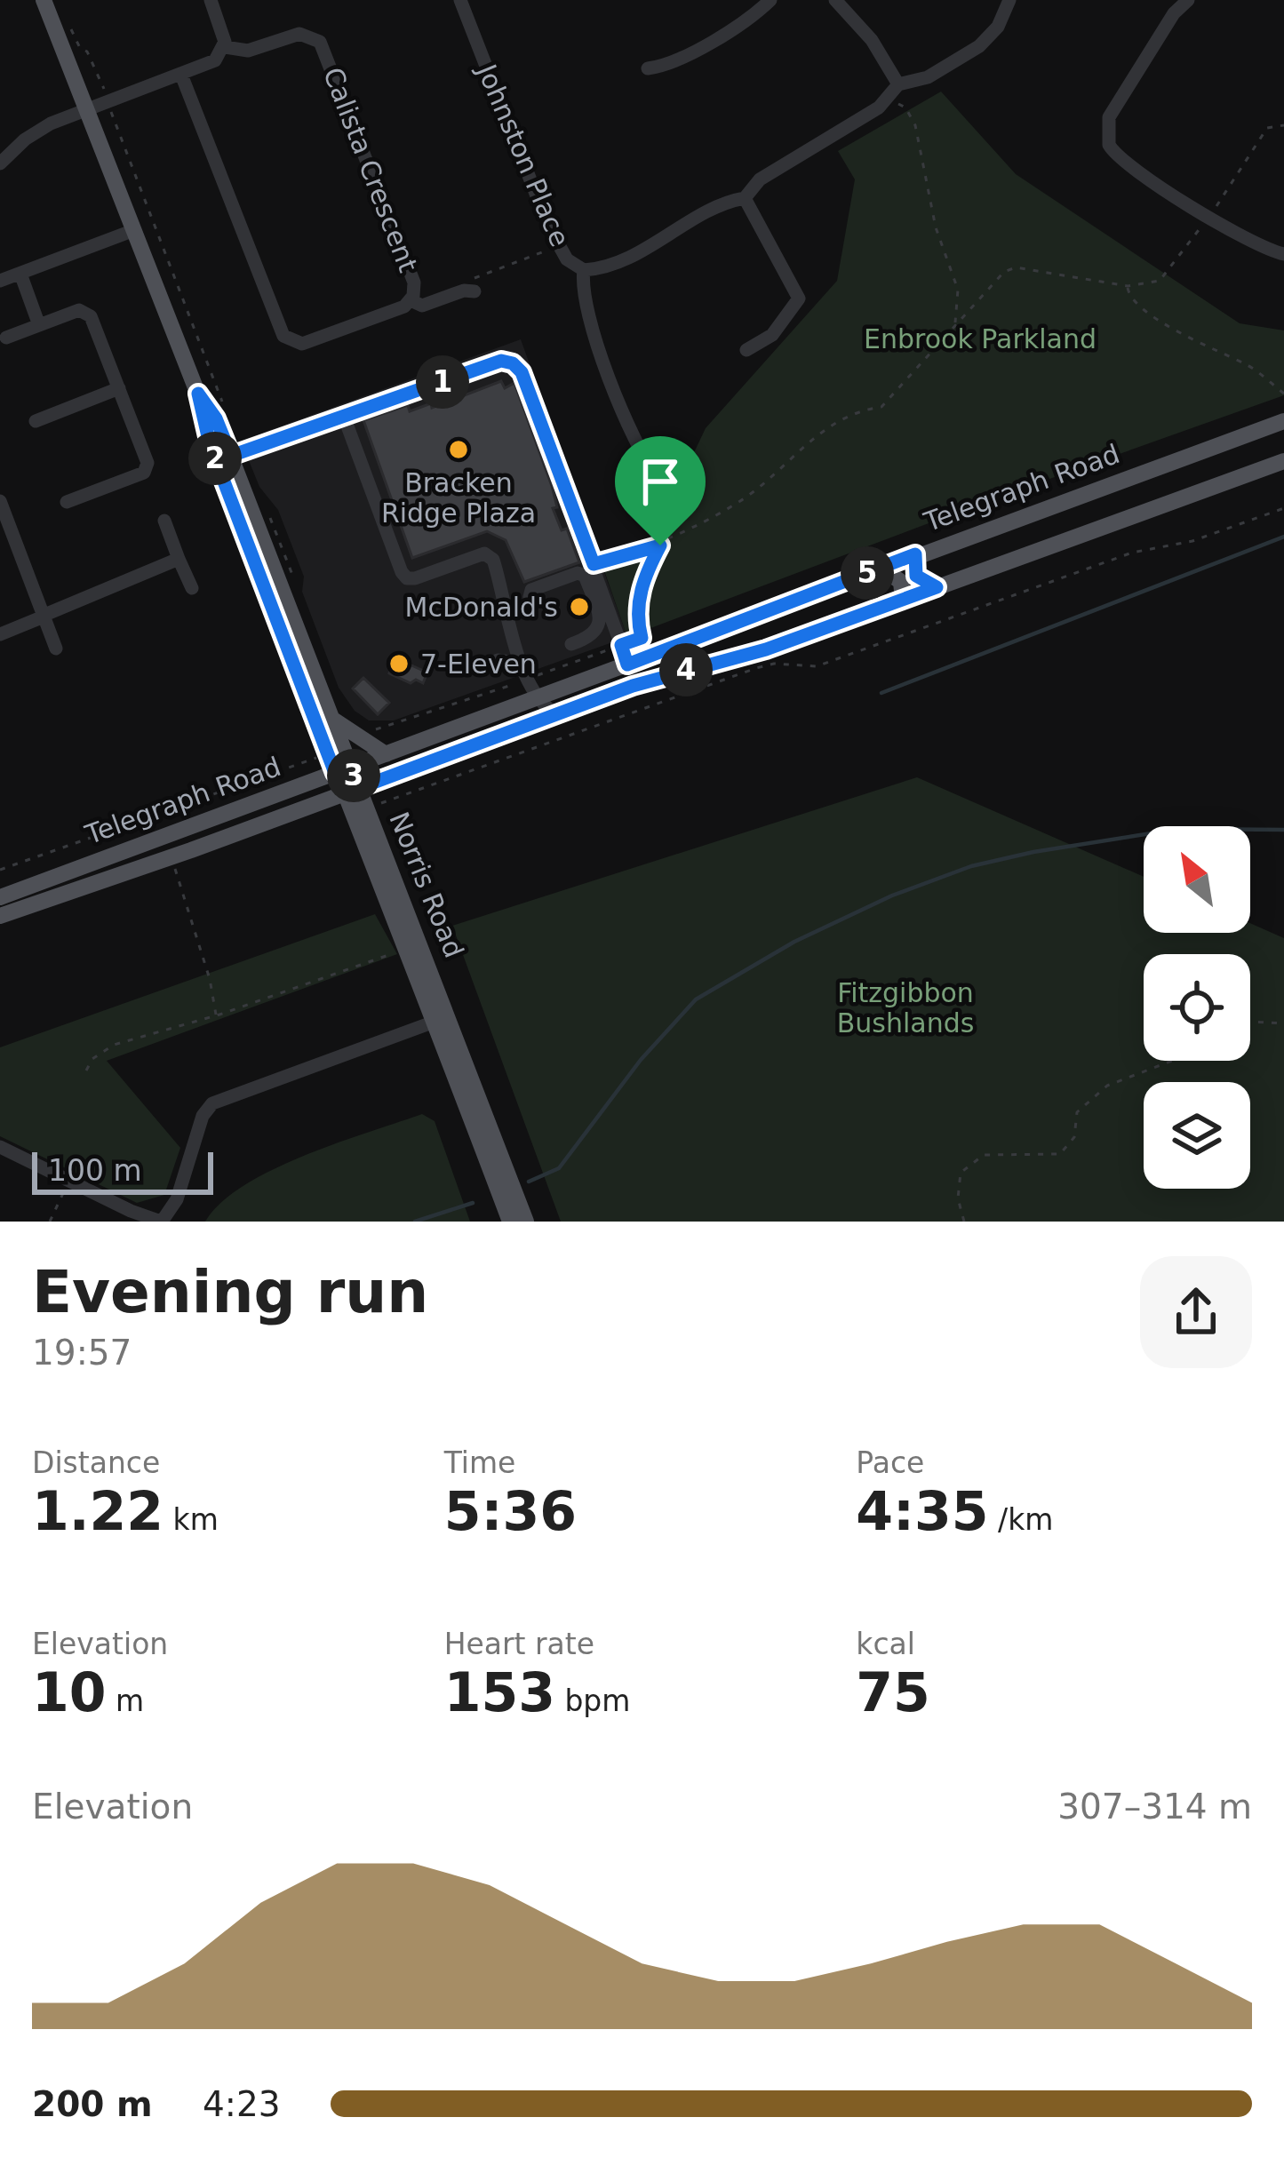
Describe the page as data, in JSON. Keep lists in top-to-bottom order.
{
  "streets": {
    "main road": ["Telegraph Road", "Norris Road"],
    "street": ["Johnston Place", "Calista Crescent"]
  },
  "crossings": [
    ["Telegraph Road", "Norris Road"]
  ],
  "parks": ["Enbrook Parkland", "Fitzgibbon Bushlands"],
  "places": ["Bracken Ridge Plaza", "McDonald's", "7-Eleven"],
  "scale_bar": "100 m",
  "north": "top left",
  "page": {
    "pins": [
      "1",
      "2",
      "5",
      "4",
      "3"
    ],
    "scale": "100 m",
    "heading": ["Evening run", "19:57"],
    "stats": [
      ["Distance", "1.22 km"],
      ["Time", "5:36"],
      ["Pace", "4:35 /km"],
      ["Elevation", "10 m"],
      ["Heart rate", "153 bpm"],
      ["kcal", "75"]
    ],
    "chart": ["Elevation", "307–314 m"],
    "list": [
      {
        "name": "200 m",
        "note": "4:23"
      }
    ]
  }
}
